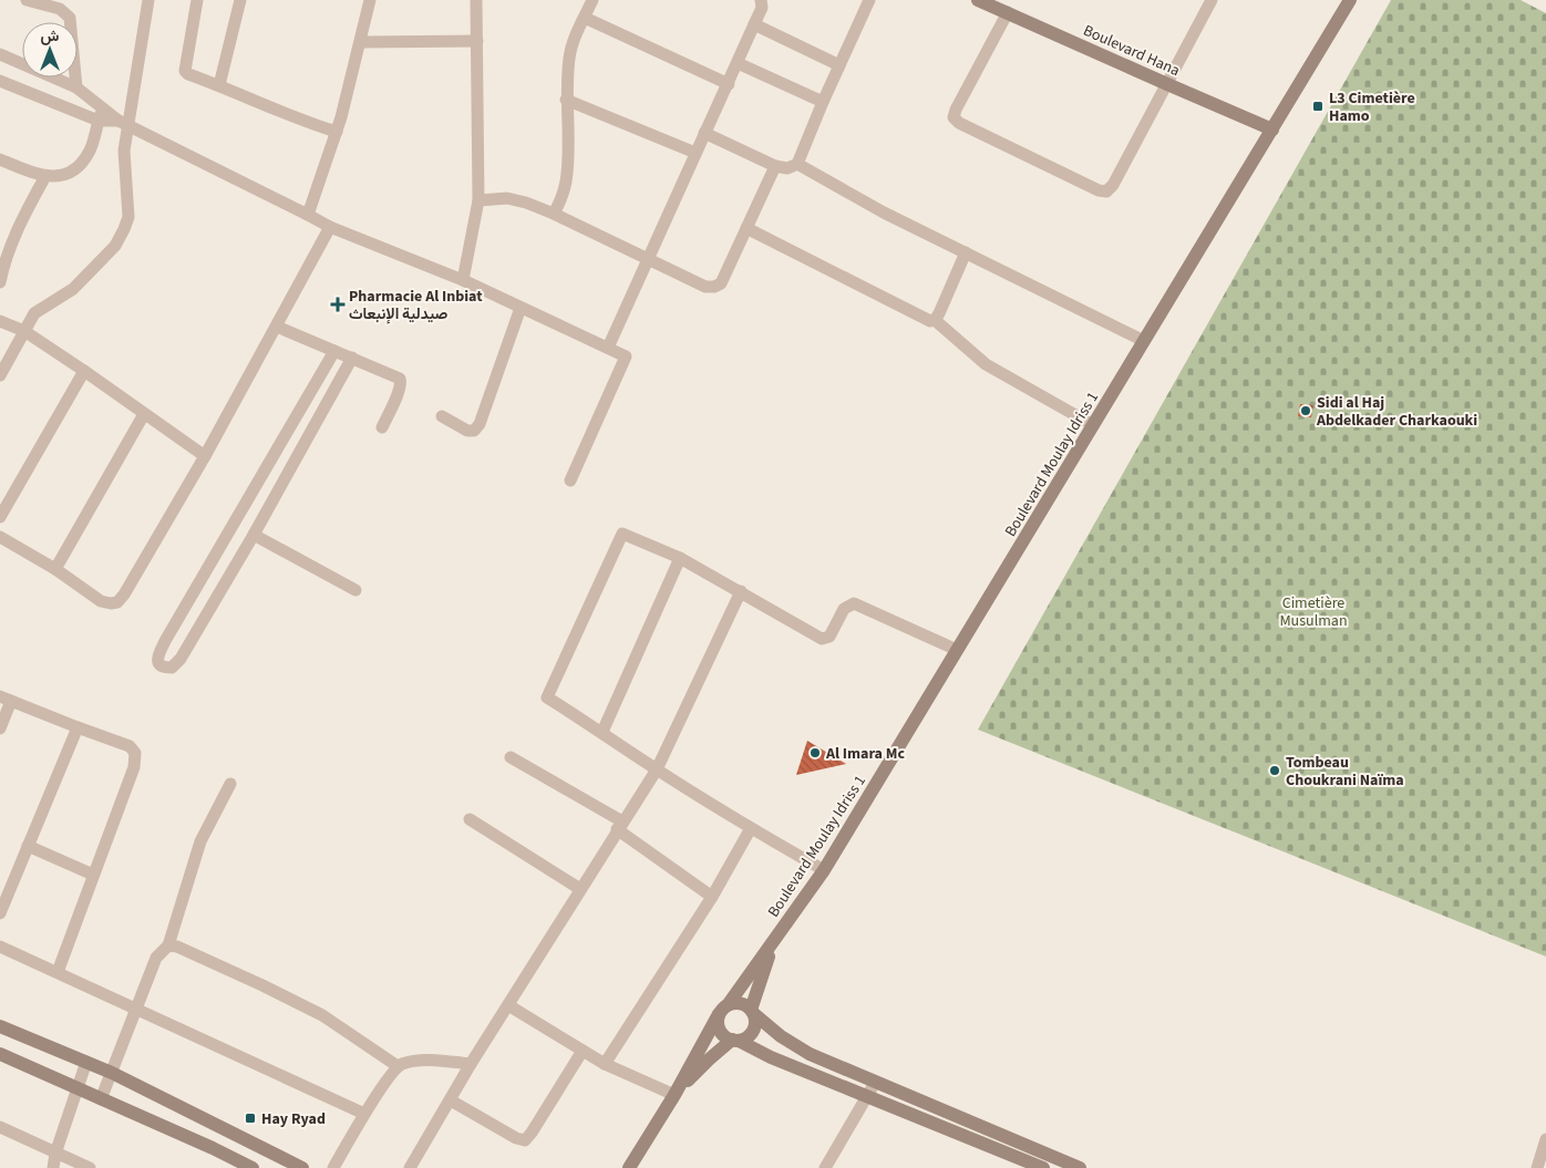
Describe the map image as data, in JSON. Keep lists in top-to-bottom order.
{
  "streets": {
    "main road": ["Boulevard Hana", "Boulevard Moulay Idriss 1"]
  },
  "crossings": [
    ["Boulevard Hana", "Boulevard Moulay Idriss 1"]
  ],
  "parks": ["Cimetière Musulman"],
  "places": {
    "transit": ["L3 Cimetière Hamo", "Hay Ryad"],
    "health": ["Pharmacie Al Inbiat صيدلية الإنبعاث"],
    "other": ["Sidi al Haj Abdelkader Charkaouki", "Al Imara Mc", "Tombeau Choukrani Naïma"]
  },
  "north": "top"
}
